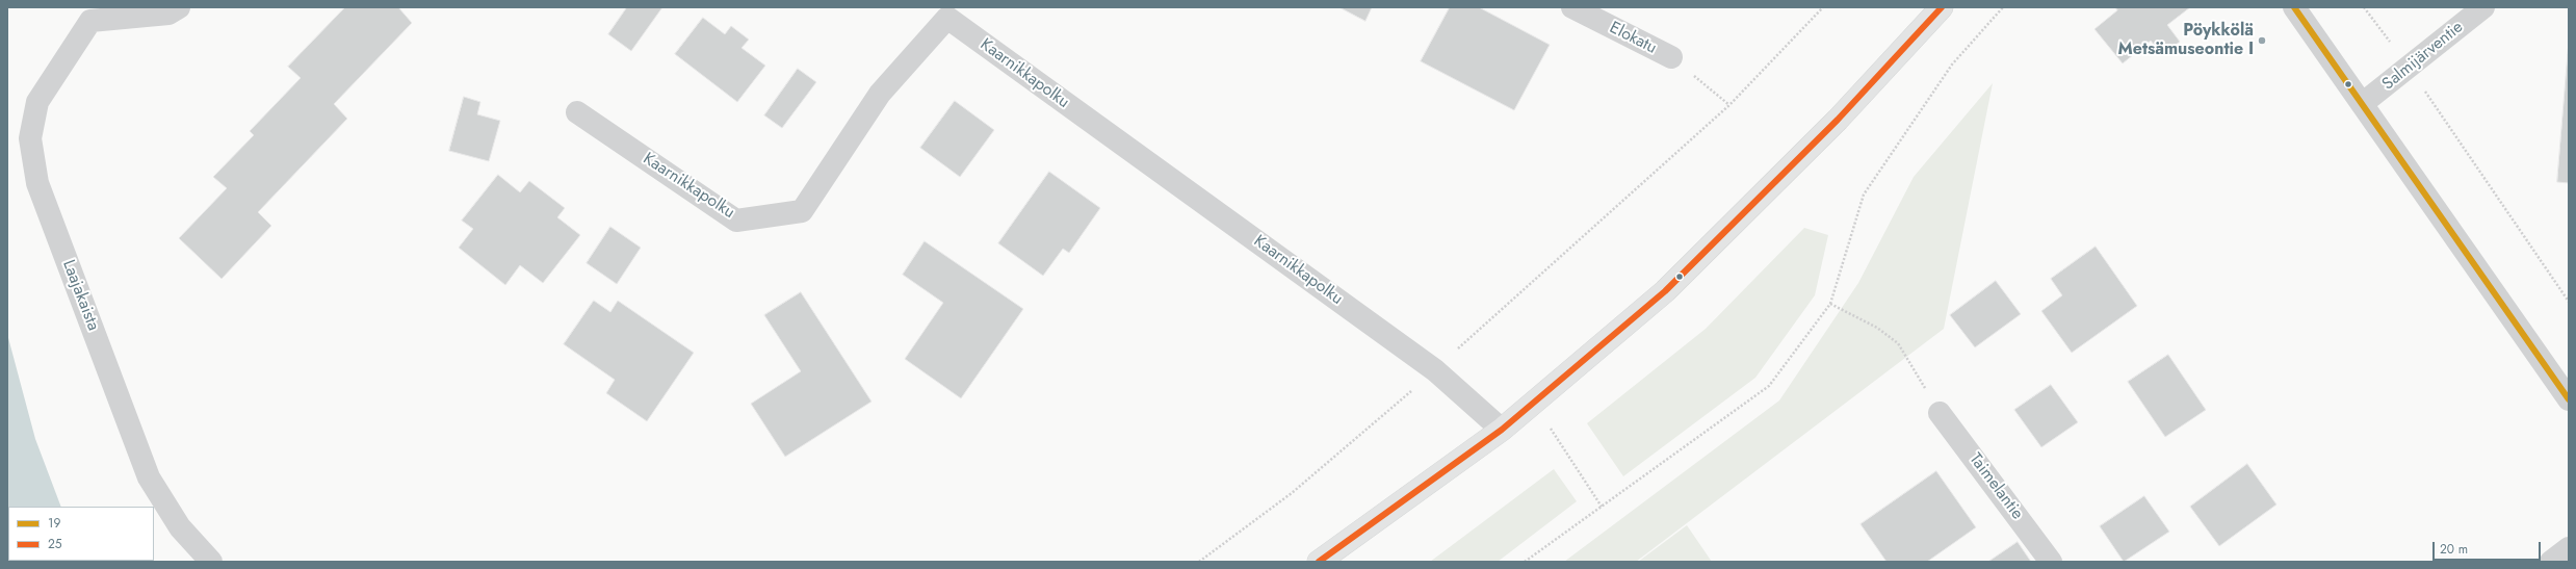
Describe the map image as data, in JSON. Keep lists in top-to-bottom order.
{
  "streets": {
    "street": [
      "Elokatu",
      "Salmijärventie",
      "Kaarnikkapolku",
      "Laajakaista",
      "Taimelantie"
    ]
  },
  "places": ["Pöykkölä Metsämuseontie I"],
  "lines": ["transit line 19", "transit line 25"],
  "legend": ["19", "25"],
  "scale_bar": "20 m"
}
